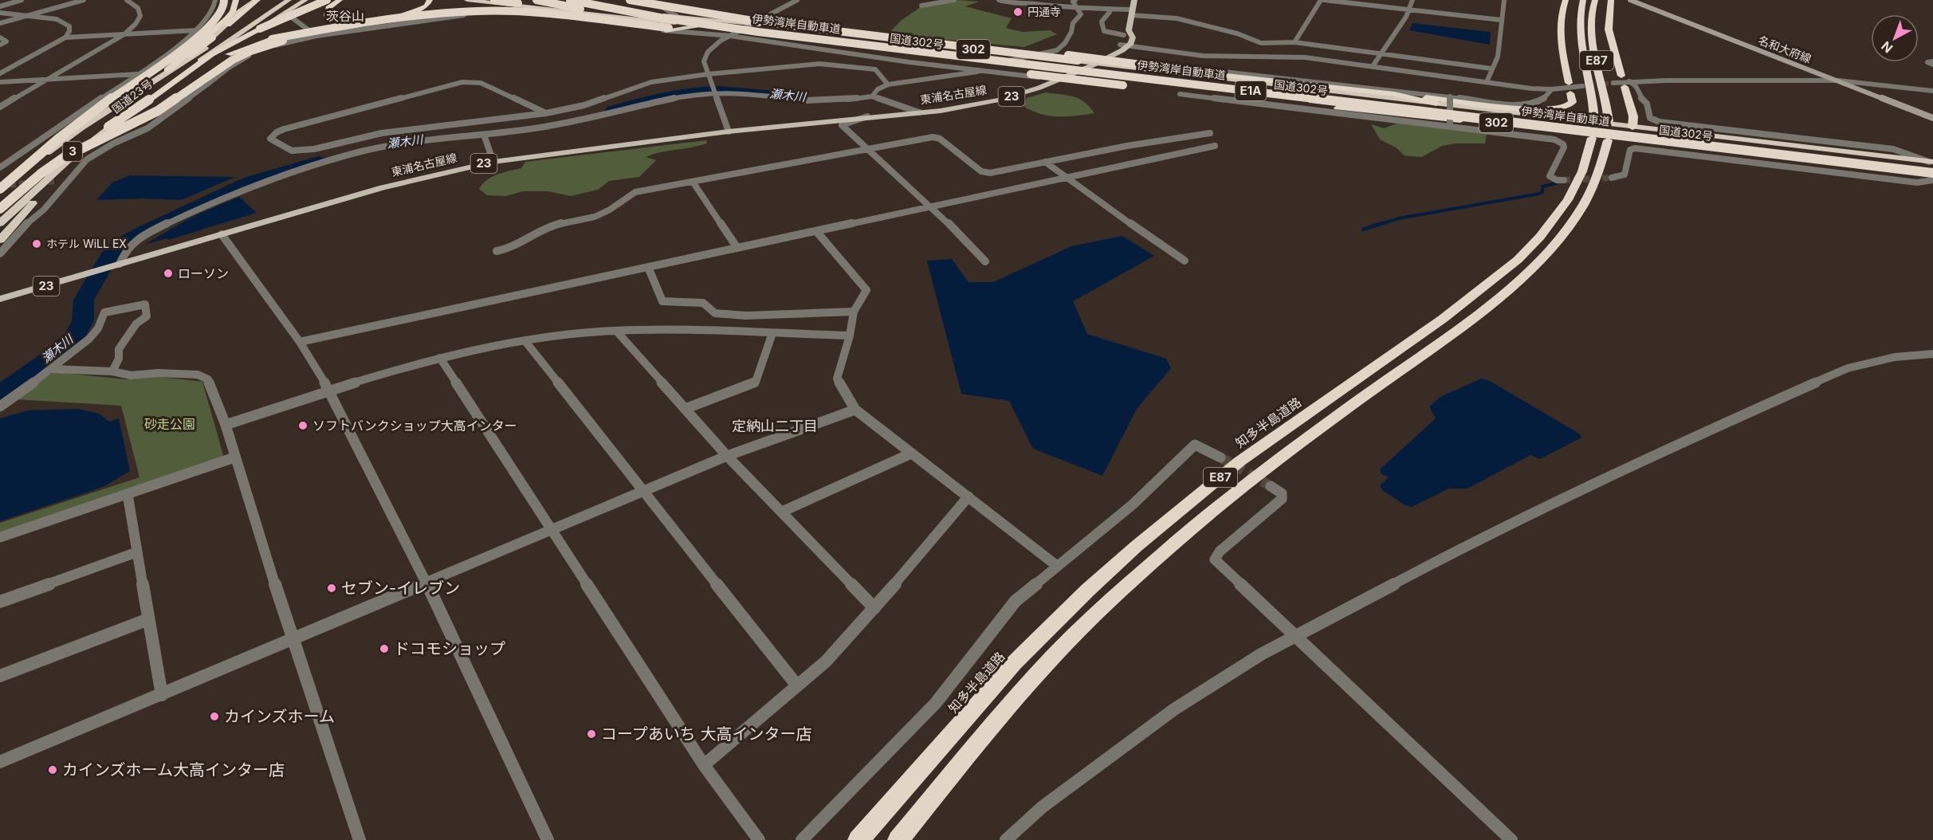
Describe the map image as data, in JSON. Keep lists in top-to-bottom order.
{
  "streets": {
    "highway": [
      "伊勢湾岸自動車道",
      "国道302号",
      "302",
      "E87",
      "E1A",
      "国道23号",
      "3",
      "知多半島道路"
    ],
    "main road": ["名和大府線", "東浦名古屋線", "23"]
  },
  "crossings": [
    ["伊勢湾岸自動車道", "国道302号"],
    ["国道302号", "東浦名古屋線"],
    ["国道23号", "3"]
  ],
  "districts": ["茨谷山", "定納山二丁目"],
  "water": ["瀬木川"],
  "parks": ["砂走公園"],
  "places": [
    "円通寺",
    "ホテル WiLL EX",
    "ローソン",
    "ソフトバンクショップ大高インター",
    "セブン-イレブン",
    "ドコモショップ",
    "カインズホーム",
    "コープあいち 大高インター店",
    "カインズホーム大高インター店"
  ],
  "north": "bottom left"
}
